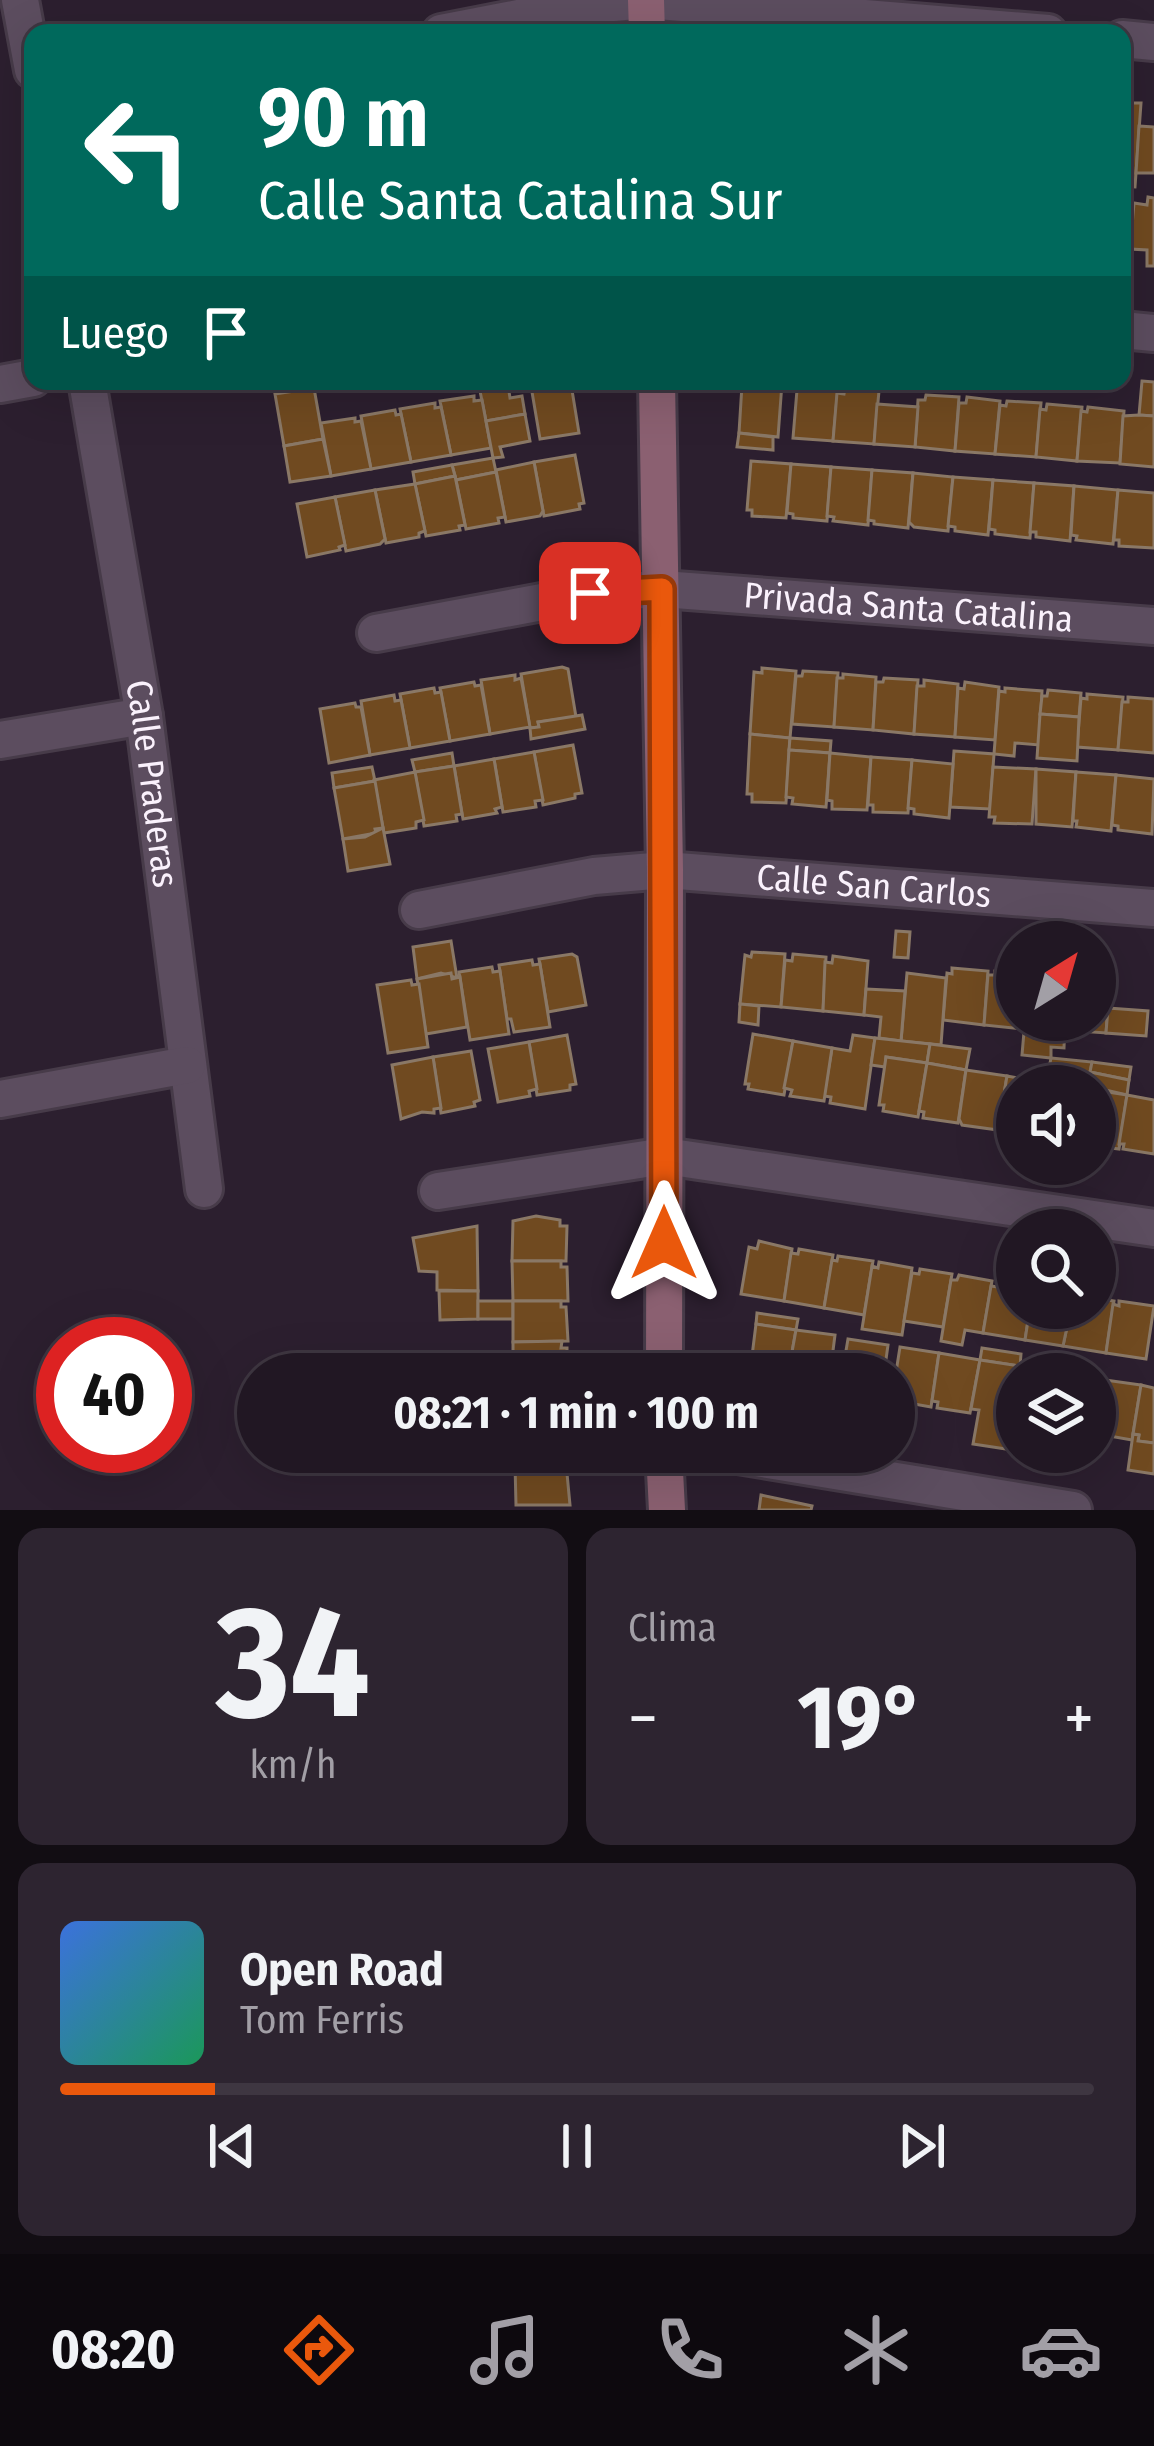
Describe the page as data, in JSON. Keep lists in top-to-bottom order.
{
  "streets": {
    "street": ["Privada Santa Catalina", "Calle Praderas", "Calle San Carlos"]
  },
  "north": "top right",
  "page": {
    "turn": ["90 m", "Calle Santa Catalina Sur"],
    "then": "Luego",
    "limit": "40",
    "trip": "08:21 · 1 min · 100 m",
    "tile": [
      ["34", "km/h"],
      "Clima"
    ],
    "heat": ["−", "19°", "+"],
    "song": ["Open Road", "Tom Ferris"],
    "tabs": "08:20"
  }
}
